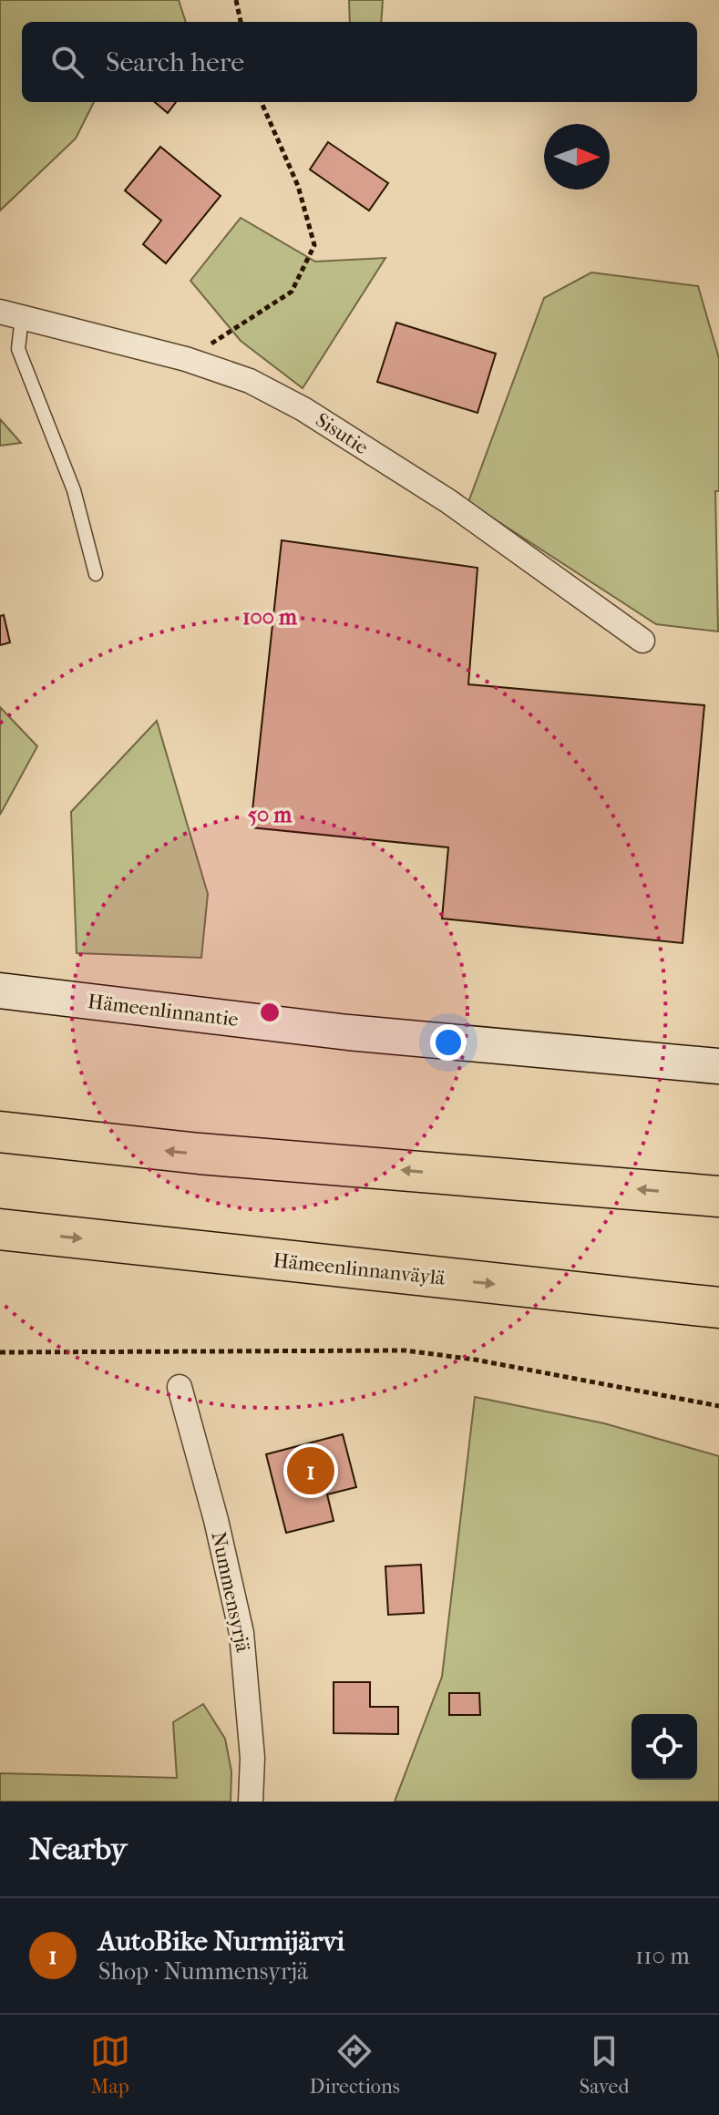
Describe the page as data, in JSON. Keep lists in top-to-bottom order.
{
  "streets": {
    "highway": ["Hämeenlinnanväylä"],
    "main road": ["Hämeenlinnantie"],
    "street": ["Sisutie", "Nummensyrjä"]
  },
  "north": "right",
  "page": {
    "search": "Search here",
    "pins": "1",
    "heading": "Nearby",
    "list": [
      {
        "mark": "1",
        "name": "AutoBike Nurmijärvi",
        "note": "Shop · Nummensyrjä",
        "value": "110 m"
      }
    ],
    "nav": ["Map", "Directions", "Saved"]
  },
  "rings": ["100 m", "50 m"]
}
